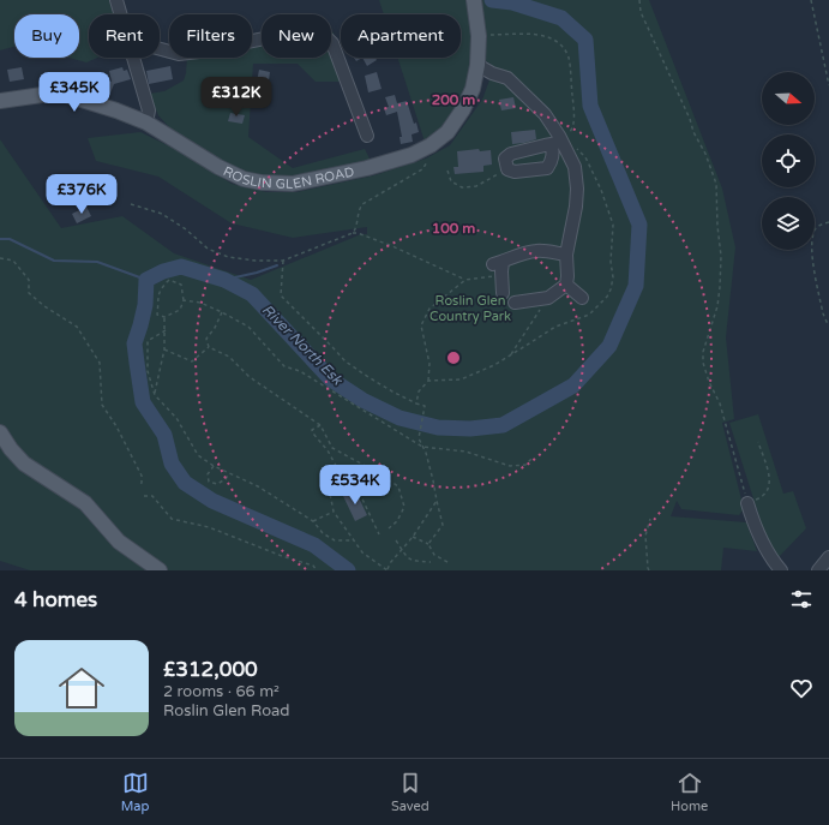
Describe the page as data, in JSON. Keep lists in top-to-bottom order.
{
  "streets": {
    "main road": ["ROSLIN GLEN ROAD"]
  },
  "water": ["River North Esk"],
  "parks": ["Roslin Glen Country Park"],
  "north": "right",
  "page": {
    "chip": [
      "Buy",
      "Rent",
      "Filters",
      "New",
      "Apartment"
    ],
    "price": [
      "£345K",
      "£312K",
      "£376K",
      "£534K"
    ],
    "heading": "4 homes",
    "list": [
      {
        "name": "£312,000",
        "note": "2 rooms · 66 m² · Roslin Glen Road"
      }
    ],
    "tabs": ["Map", "Saved", "Home"]
  },
  "rings": ["200 m", "100 m"]
}
